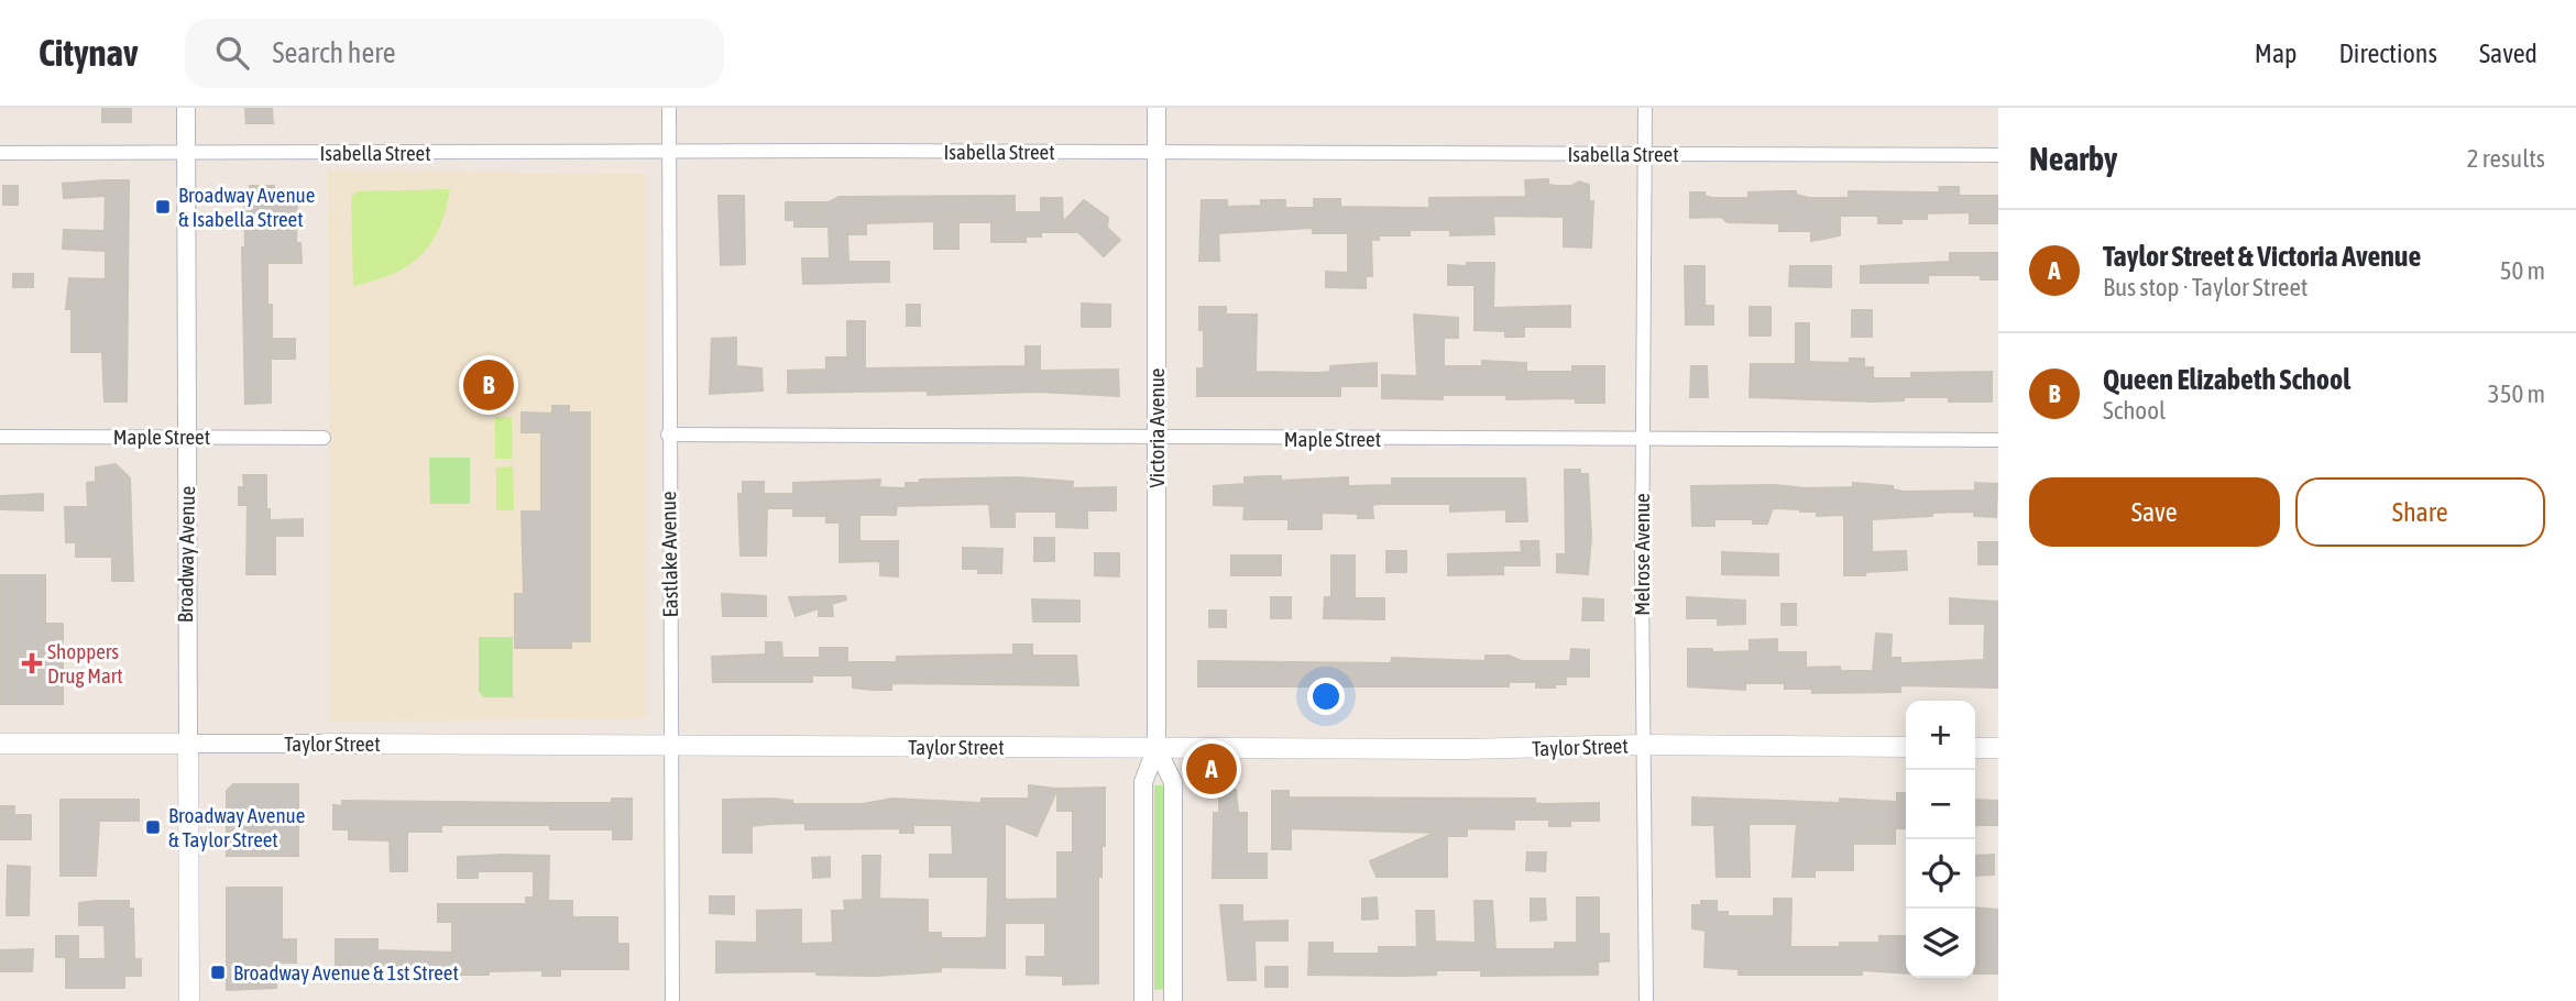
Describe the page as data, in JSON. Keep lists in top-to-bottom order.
{
  "streets": {
    "main road": ["Broadway Avenue", "Taylor Street"],
    "street": [
      "Isabella Street",
      "Victoria Avenue",
      "Maple Street",
      "Eastlake Avenue",
      "Melrose Avenue"
    ]
  },
  "crossings": [
    ["Isabella Street", "Victoria Avenue"],
    ["Isabella Street", "Broadway Avenue"],
    ["Isabella Street", "Eastlake Avenue"],
    ["Isabella Street", "Melrose Avenue"],
    ["Victoria Avenue", "Maple Street"],
    ["Victoria Avenue", "Taylor Street"],
    ["Maple Street", "Broadway Avenue"],
    ["Maple Street", "Eastlake Avenue"],
    ["Maple Street", "Melrose Avenue"],
    ["Broadway Avenue", "Taylor Street"],
    ["Eastlake Avenue", "Taylor Street"],
    ["Melrose Avenue", "Taylor Street"]
  ],
  "places": {
    "transit": ["Broadway Avenue & Isabella Street", "Broadway Avenue & Taylor Street", "Broadway Avenue & 1st Street"],
    "health": ["Shoppers Drug Mart"]
  },
  "page": {
    "header": "Citynav",
    "search": "Search here",
    "nav": ["Map", "Directions", "Saved"],
    "heading": ["Nearby", "2 results"],
    "list": [
      {
        "mark": "A",
        "name": "Taylor Street & Victoria Avenue",
        "note": "Bus stop · Taylor Street",
        "value": "50 m"
      },
      {
        "mark": "B",
        "name": "Queen Elizabeth School",
        "note": "School",
        "value": "350 m"
      }
    ],
    "pins": ["B", "A"],
    "buttons": ["Save", "Share"],
    "map_buttons": ["+", "−"]
  }
}
